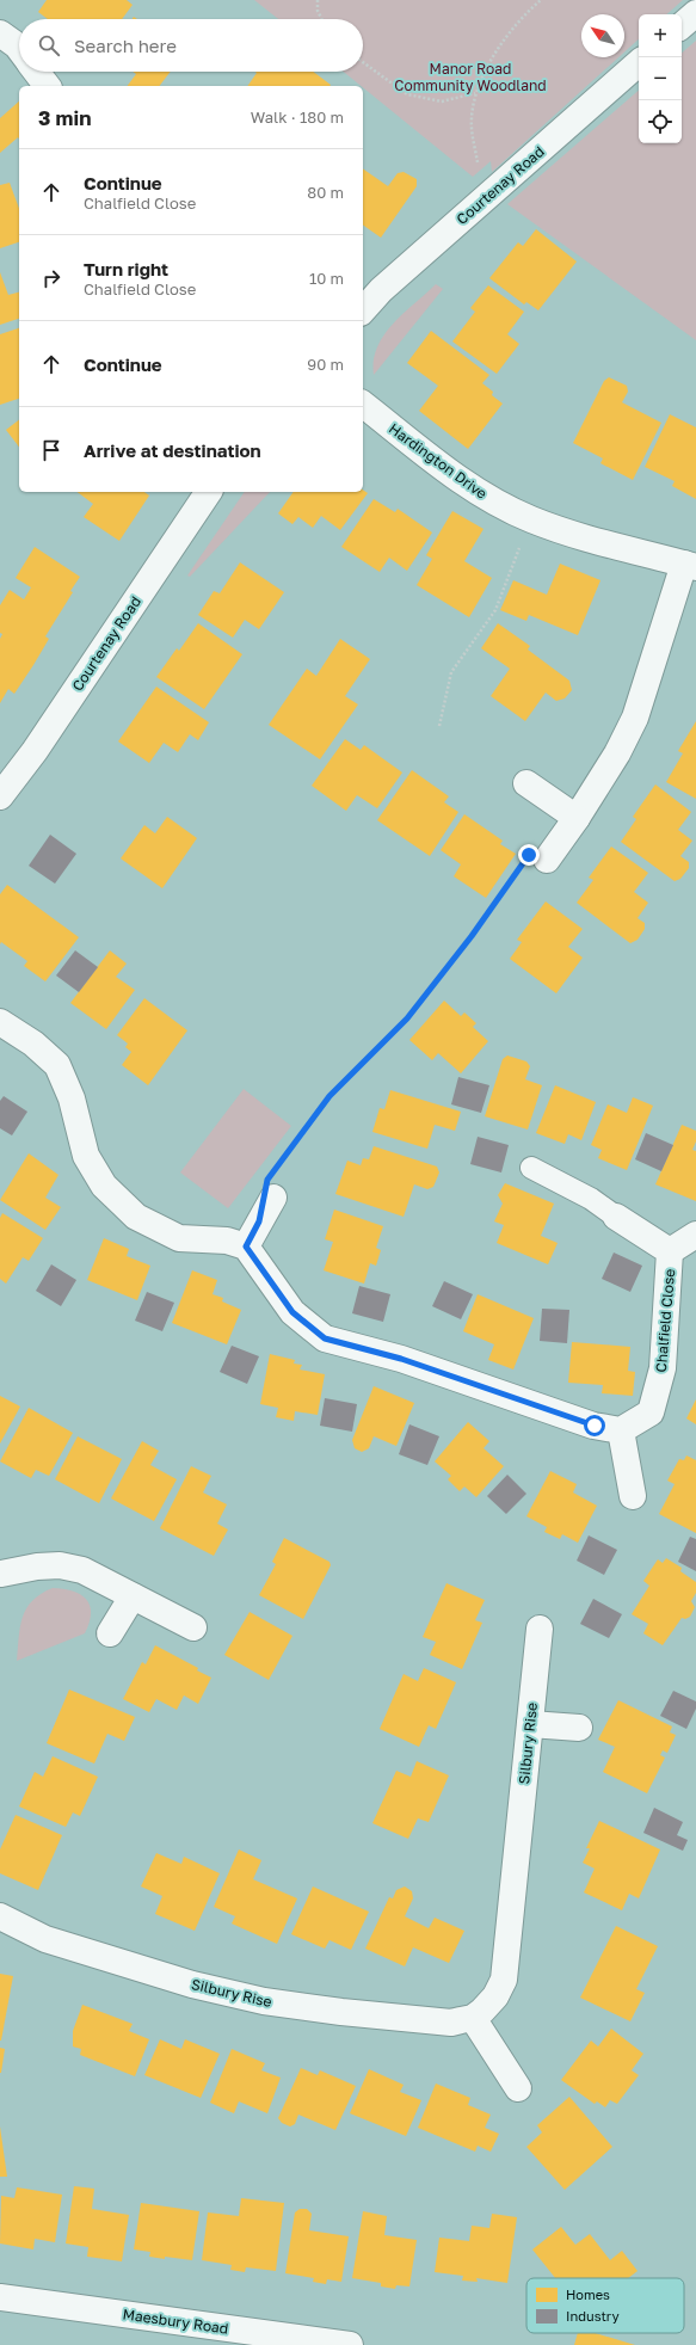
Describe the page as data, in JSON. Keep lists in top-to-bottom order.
{
  "streets": {
    "street": [
      "Courtenay Road",
      "Hardington Drive",
      "Chalfield Close",
      "Silbury Rise",
      "Maesbury Road"
    ]
  },
  "parks": ["Manor Road Community Woodland"],
  "legend": ["Homes", "Industry"],
  "north": "top left",
  "page": {
    "map_buttons": ["+", "−"],
    "search": "Search here",
    "heading": ["3 min", "Walk · 180 m"],
    "list": [
      ["Continue", "Chalfield Close", "80 m"],
      ["Turn right", "Chalfield Close", "10 m"],
      ["Continue", "90 m"],
      "Arrive at destination"
    ]
  }
}
